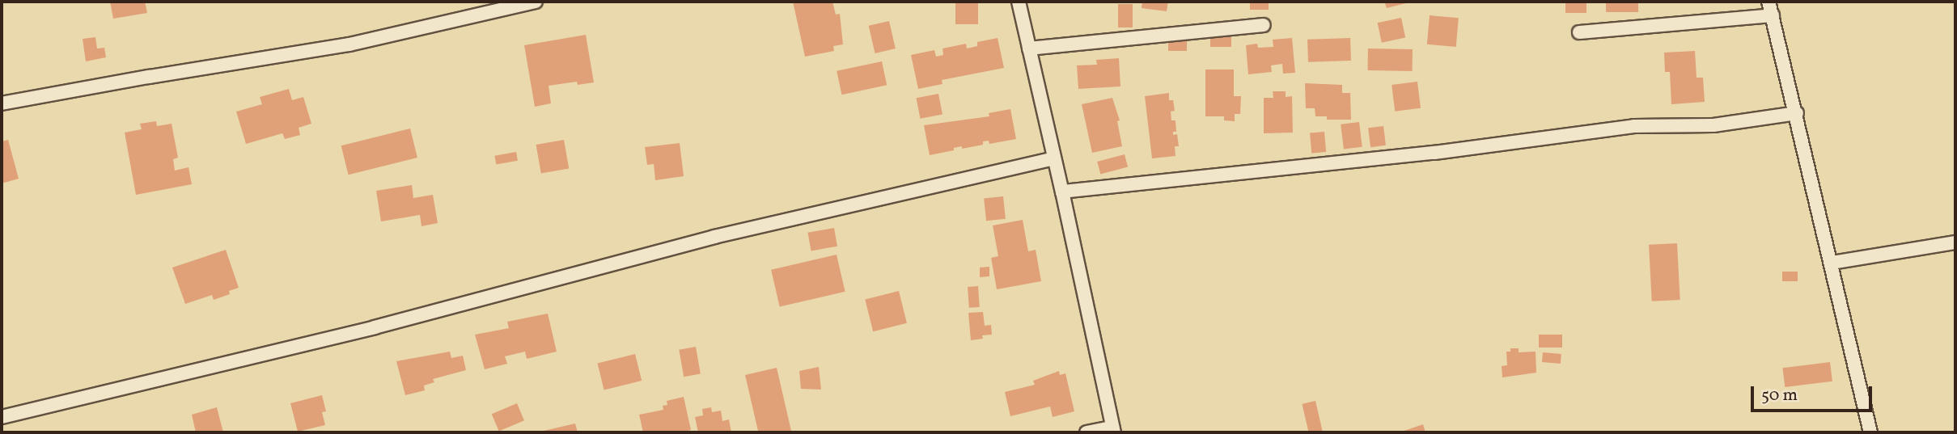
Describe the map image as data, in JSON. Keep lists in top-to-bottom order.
{
  "scale_bar": "50 m"
}
